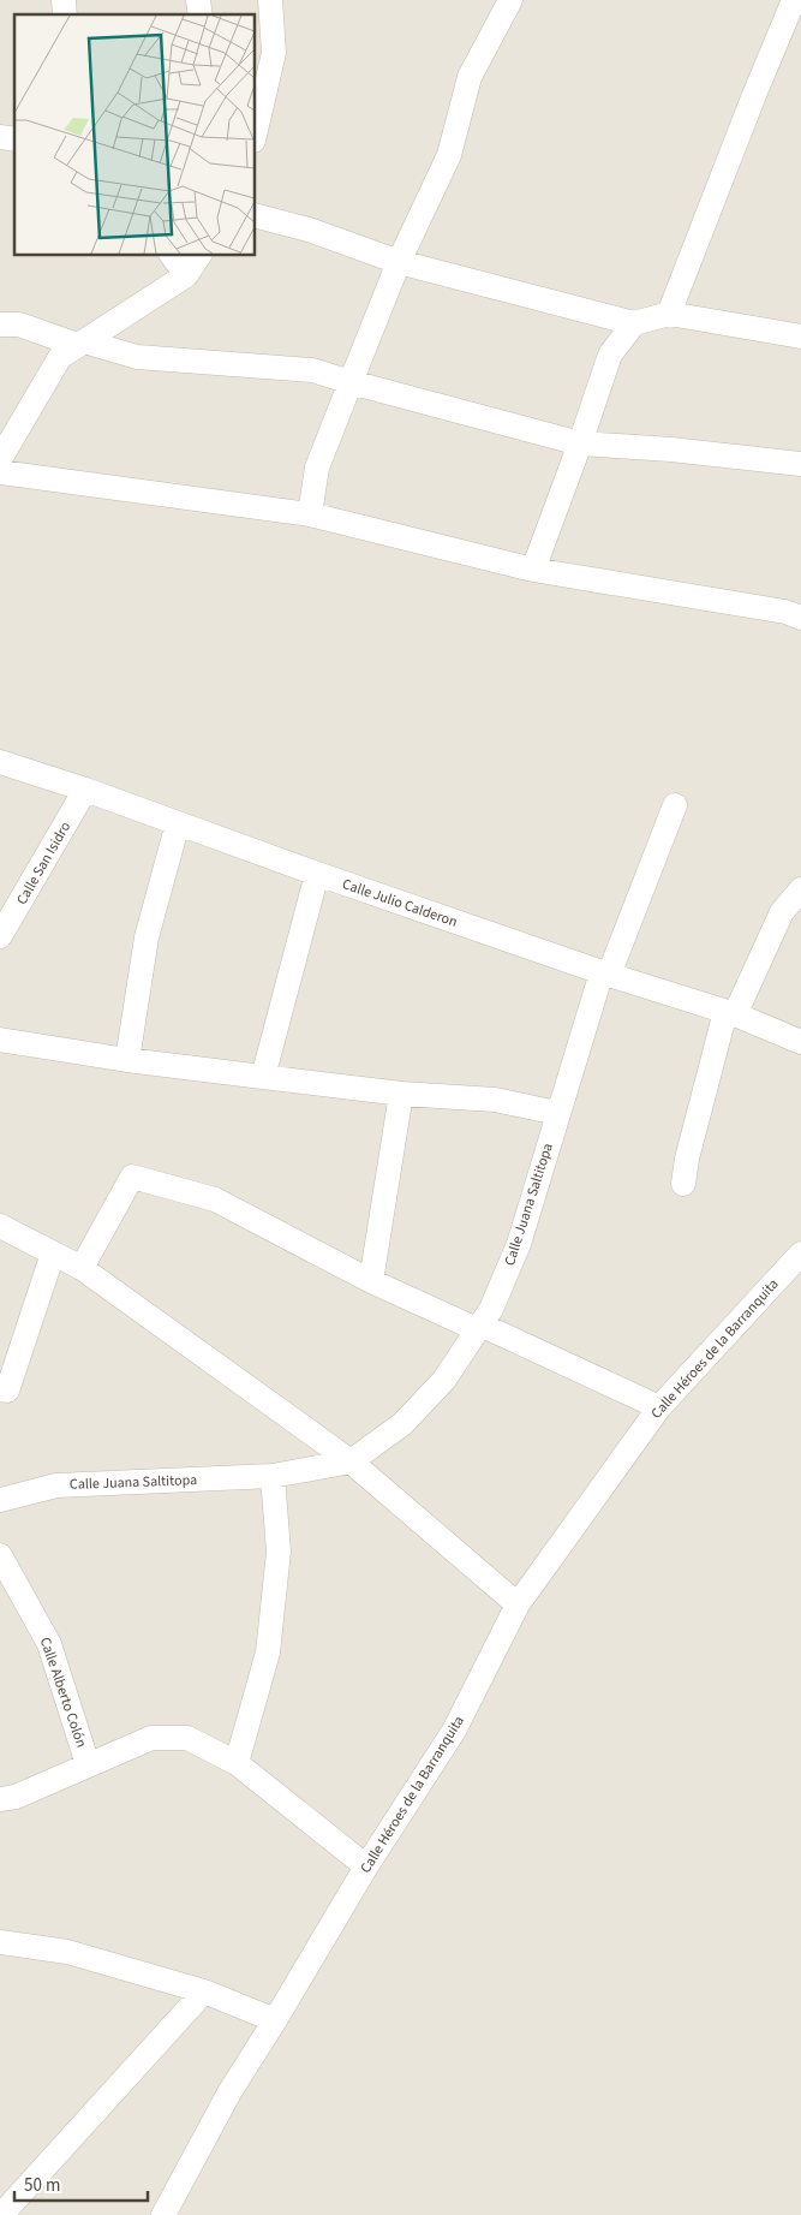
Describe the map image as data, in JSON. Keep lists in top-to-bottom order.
{
  "streets": {
    "street": [
      "Calle San Isidro",
      "Calle Julio Calderon",
      "Calle Juana Saltitopa",
      "Calle Héroes de la Barranquita",
      "Calle Alberto Colón"
    ]
  },
  "crossings": [
    ["Calle San Isidro", "Calle Julio Calderon"],
    ["Calle Julio Calderon", "Calle Juana Saltitopa"],
    ["Calle Héroes de la Barranquita", "Calle Alberto Colón"]
  ],
  "scale_bar": "50 m"
}
